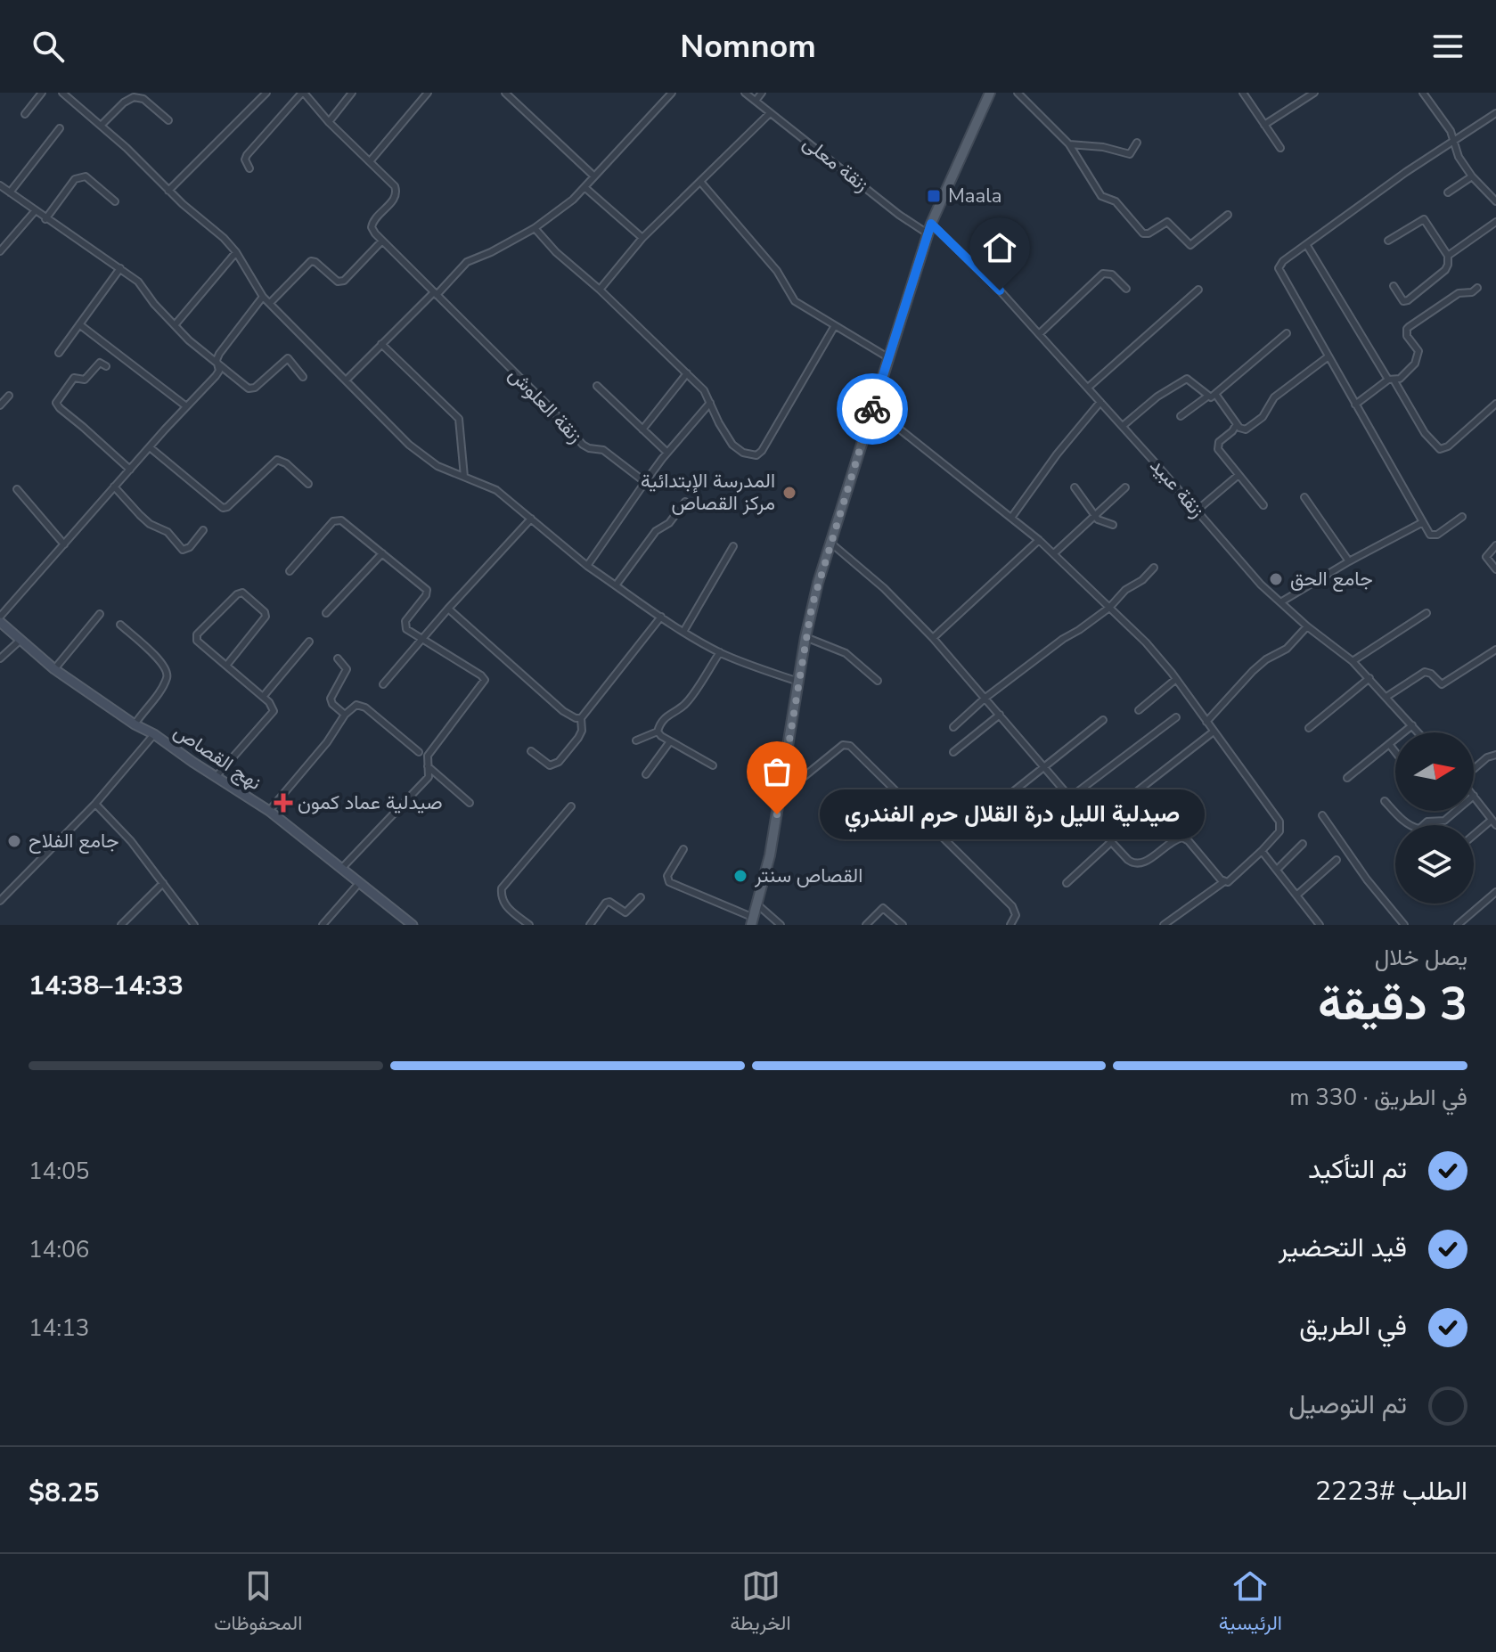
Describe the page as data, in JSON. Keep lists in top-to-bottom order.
{
  "streets": {
    "street": [
      "زنقة معلى",
      "زنقة العلوش",
      "زنقة عبيد",
      "نهج القصاص"
    ]
  },
  "crossings": [
    ["زنقة معلى", "زنقة عبيد"]
  ],
  "places": {
    "transit": ["Maala"],
    "other": [
      "المدرسة الإبتدائية مركز القصاص",
      "جامع الحق",
      "صيدلية الليل درة القلال حرم الفندري",
      "جامع الفلاح",
      "القصاص سنتر"
    ],
    "health": ["صيدلية عماد كمون"]
  },
  "north": "right",
  "page": {
    "header": "Nomnom",
    "bubble": "صيدلية الليل درة القلال حرم الفندري",
    "heading": ["3 دقيقة", "يصل خلال", "14:33–14:38"],
    "panel": ["الطلب #2223", "$8.25"],
    "bar": "في الطريق · 330 m",
    "list": [
      ["تم التأكيد", "14:05"],
      ["قيد التحضير", "14:06"],
      ["في الطريق", "14:13"],
      "تم التوصيل"
    ],
    "tabs": ["الرئيسية", "الخريطة", "المحفوظات"]
  }
}
